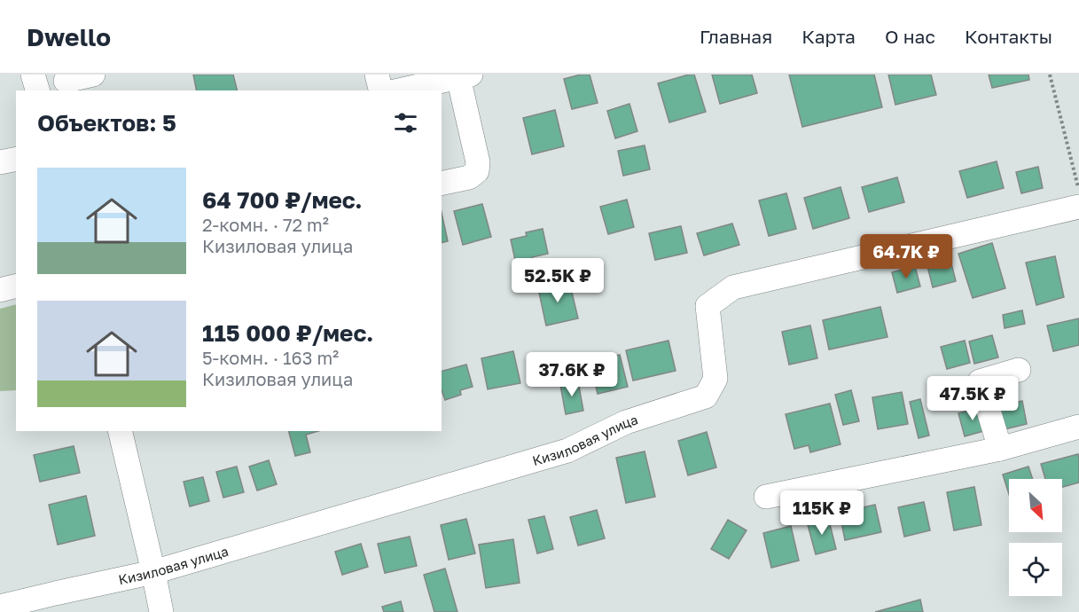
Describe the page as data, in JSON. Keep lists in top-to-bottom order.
{
  "streets": {
    "street": ["Кизиловая улица"]
  },
  "north": "bottom right",
  "page": {
    "header": "Dwello",
    "nav": [
      "Главная",
      "Карта",
      "О нас",
      "Контакты"
    ],
    "heading": "Объектов: 5",
    "list": [
      {
        "name": "64 700 ₽/мес.",
        "note": "2-комн. · 72 m² · Кизиловая улица"
      },
      {
        "name": "115 000 ₽/мес.",
        "note": "5-комн. · 163 m² · Кизиловая улица"
      }
    ],
    "price": [
      "64.7K ₽",
      "52.5K ₽",
      "37.6K ₽",
      "47.5K ₽",
      "115K ₽"
    ]
  }
}
